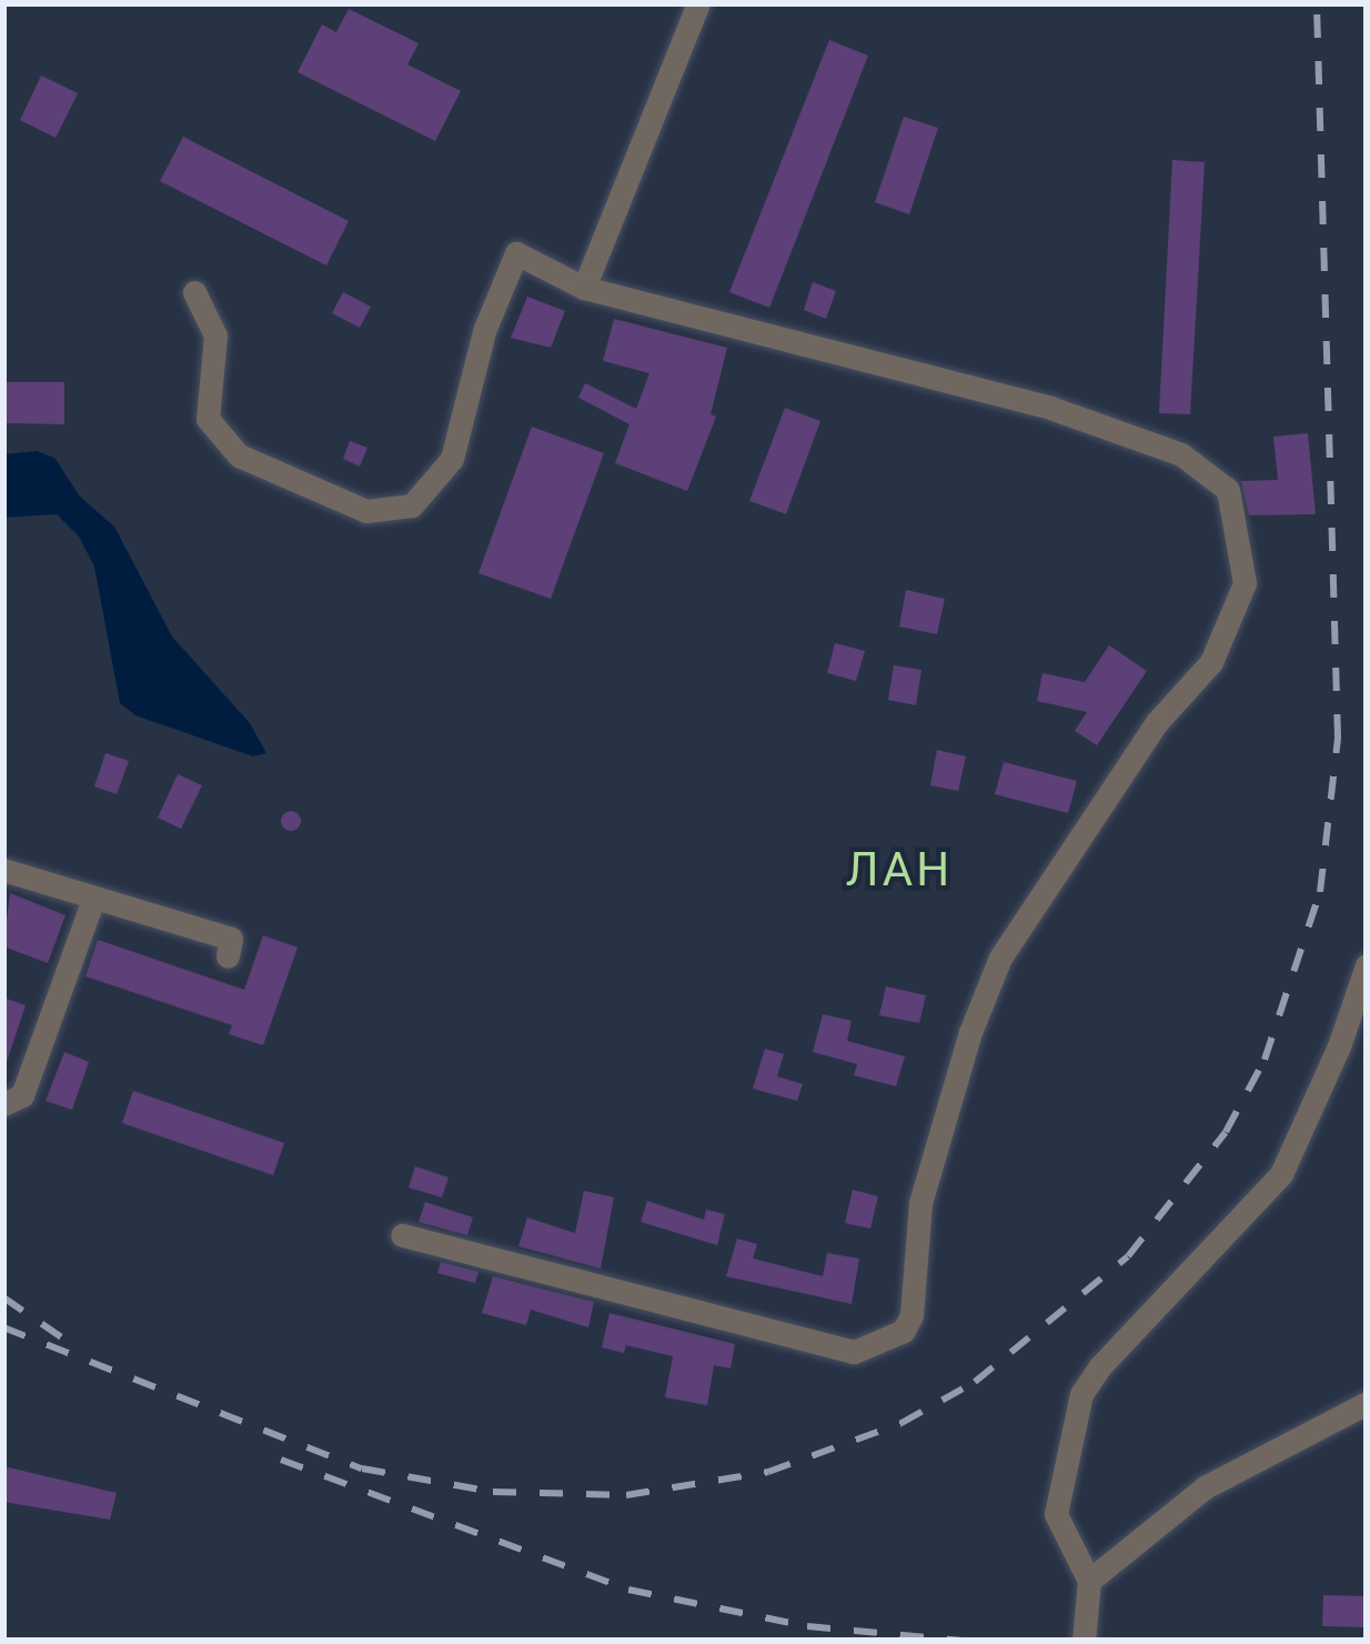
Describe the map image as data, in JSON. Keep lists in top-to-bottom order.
{
  "districts": ["ЛАН"]
}
